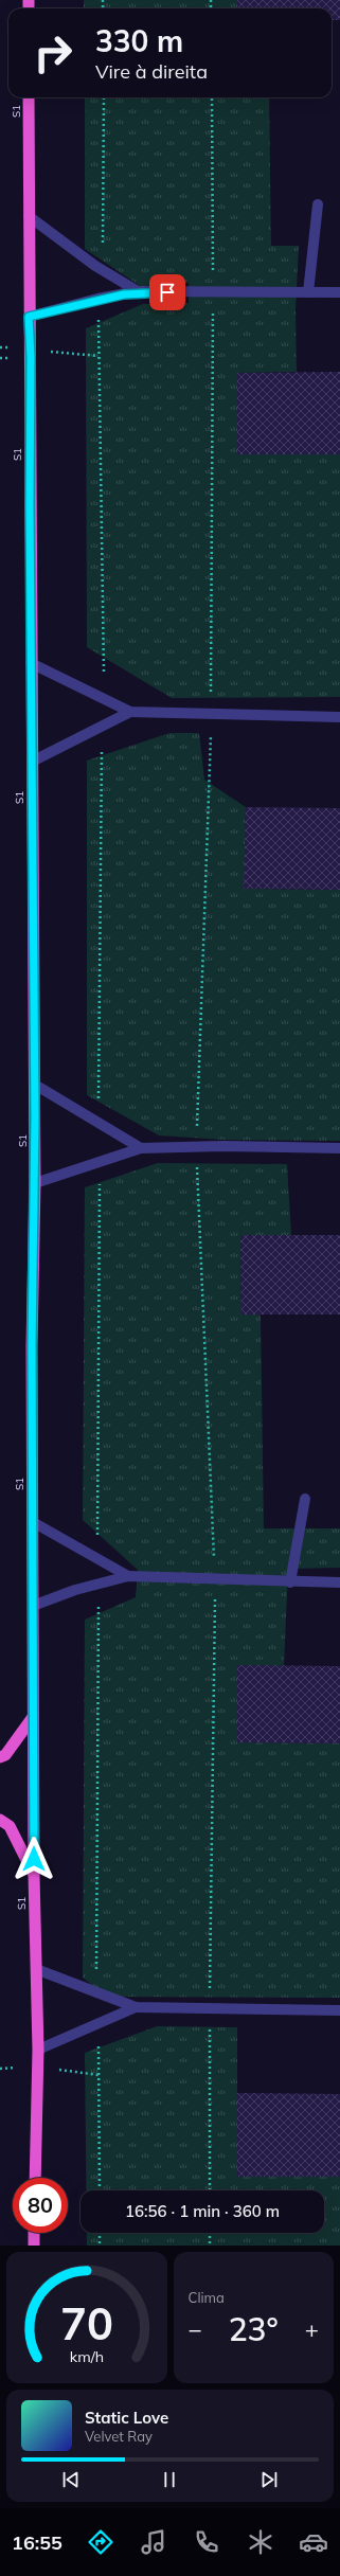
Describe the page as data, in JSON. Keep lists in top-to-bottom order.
{
  "streets": {
    "highway": ["S1"]
  },
  "page": {
    "turn": ["330 m", "Vire à direita"],
    "limit": "80",
    "trip": "16:56 · 1 min · 360 m",
    "tile": "Clima",
    "heat": ["−", "23°", "+"],
    "song": ["Static Love", "Velvet Ray"],
    "tabs": "16:55",
    "gauge": ["70", "km/h"]
  }
}
